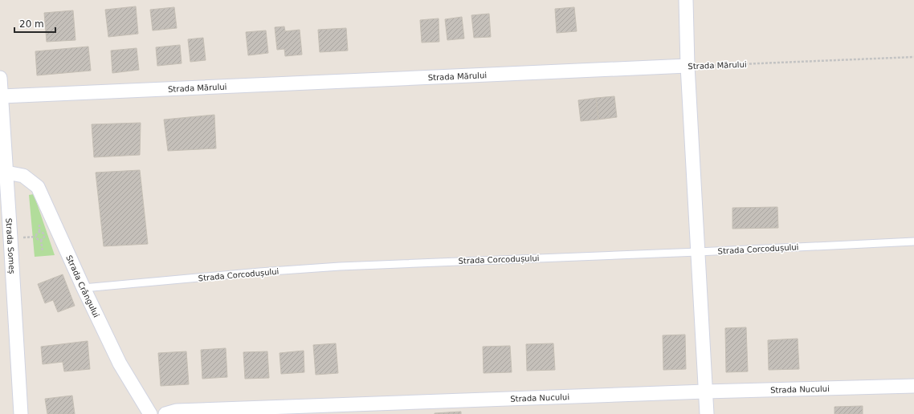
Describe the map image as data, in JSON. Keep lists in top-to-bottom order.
{
  "streets": {
    "street": [
      "Strada Mărului",
      "Strada Someș",
      "Strada Crângului",
      "Strada Nucului"
    ],
    "lane": ["Strada Corcodușului"]
  },
  "crossings": [
    ["Strada Mărului", "Strada Someș"],
    ["Strada Someș", "Strada Crângului"],
    ["Strada Corcodușului", "Strada Crângului"]
  ],
  "scale_bar": "20 m"
}
